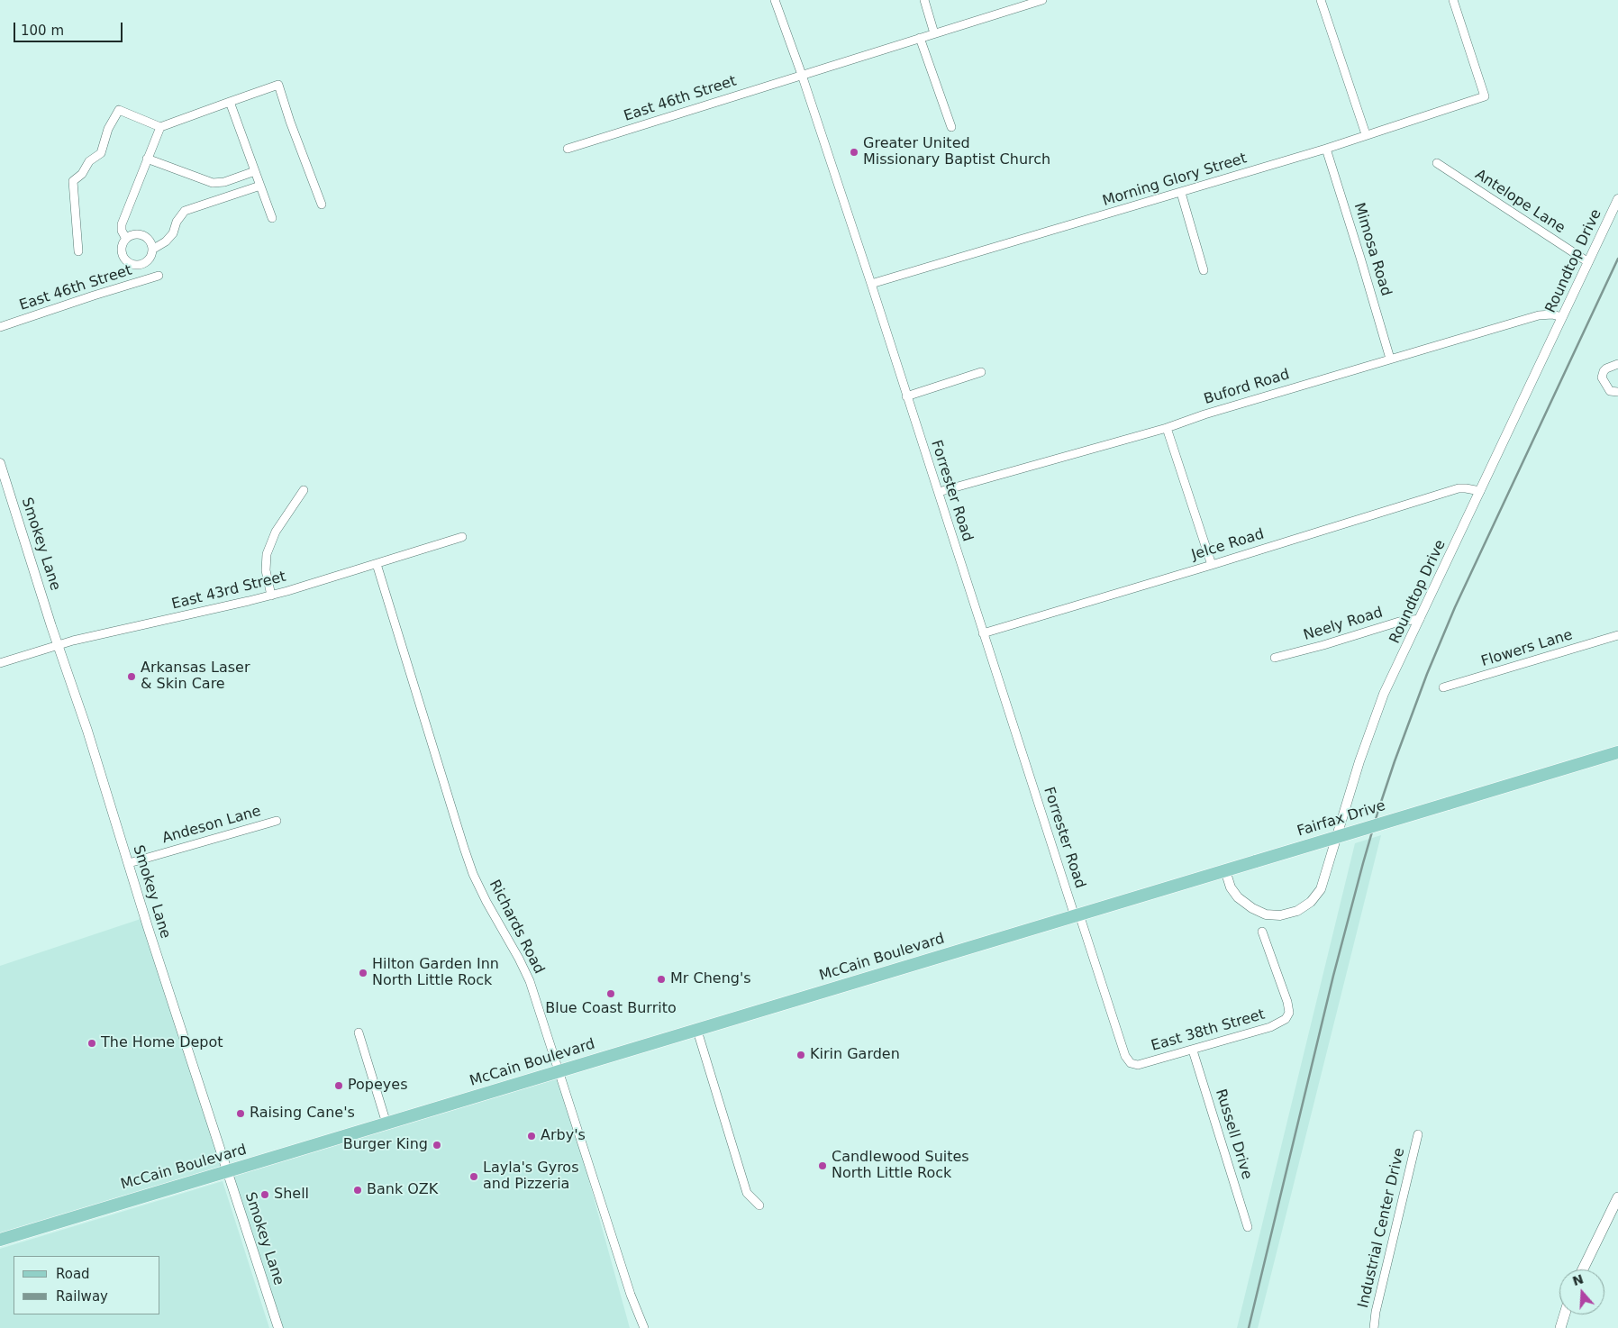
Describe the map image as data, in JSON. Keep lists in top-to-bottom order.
{
  "streets": {
    "main road": ["Fairfax Drive", "McCain Boulevard"],
    "street": [
      "East 46th Street",
      "Morning Glory Street",
      "Antelope Lane",
      "Mimosa Road",
      "Roundtop Drive",
      "Buford Road",
      "Forrester Road",
      "Smokey Lane",
      "Jelce Road",
      "East 43rd Street",
      "Neely Road",
      "Flowers Lane",
      "Andeson Lane",
      "Richards Road",
      "East 38th Street",
      "Russell Drive",
      "Industrial Center Drive"
    ]
  },
  "crossings": [
    ["East 46th Street", "Forrester Road"],
    ["Morning Glory Street", "Mimosa Road"],
    ["Morning Glory Street", "Forrester Road"],
    ["Antelope Lane", "Roundtop Drive"],
    ["Mimosa Road", "Buford Road"],
    ["Roundtop Drive", "Buford Road"],
    ["Roundtop Drive", "Jelce Road"],
    ["Roundtop Drive", "Neely Road"],
    ["Roundtop Drive", "Fairfax Drive"],
    ["Buford Road", "Forrester Road"],
    ["Forrester Road", "Jelce Road"],
    ["Forrester Road", "Fairfax Drive"],
    ["Forrester Road", "McCain Boulevard"],
    ["Forrester Road", "East 38th Street"],
    ["Smokey Lane", "East 43rd Street"],
    ["Smokey Lane", "Andeson Lane"],
    ["Smokey Lane", "McCain Boulevard"],
    ["East 43rd Street", "Richards Road"],
    ["Fairfax Drive", "McCain Boulevard"],
    ["Richards Road", "McCain Boulevard"],
    ["East 38th Street", "Russell Drive"]
  ],
  "places": [
    "Greater United Missionary Baptist Church",
    "Arkansas Laser & Skin Care",
    "Hilton Garden Inn North Little Rock",
    "Mr Cheng's",
    "Blue Coast Burrito",
    "The Home Depot",
    "Kirin Garden",
    "Popeyes",
    "Raising Cane's",
    "Arby's",
    "Burger King",
    "Candlewood Suites North Little Rock",
    "Layla's Gyros and Pizzeria",
    "Bank OZK",
    "Shell"
  ],
  "legend": ["Road", "Railway"],
  "scale_bar": "100 m",
  "north": "top"
}
